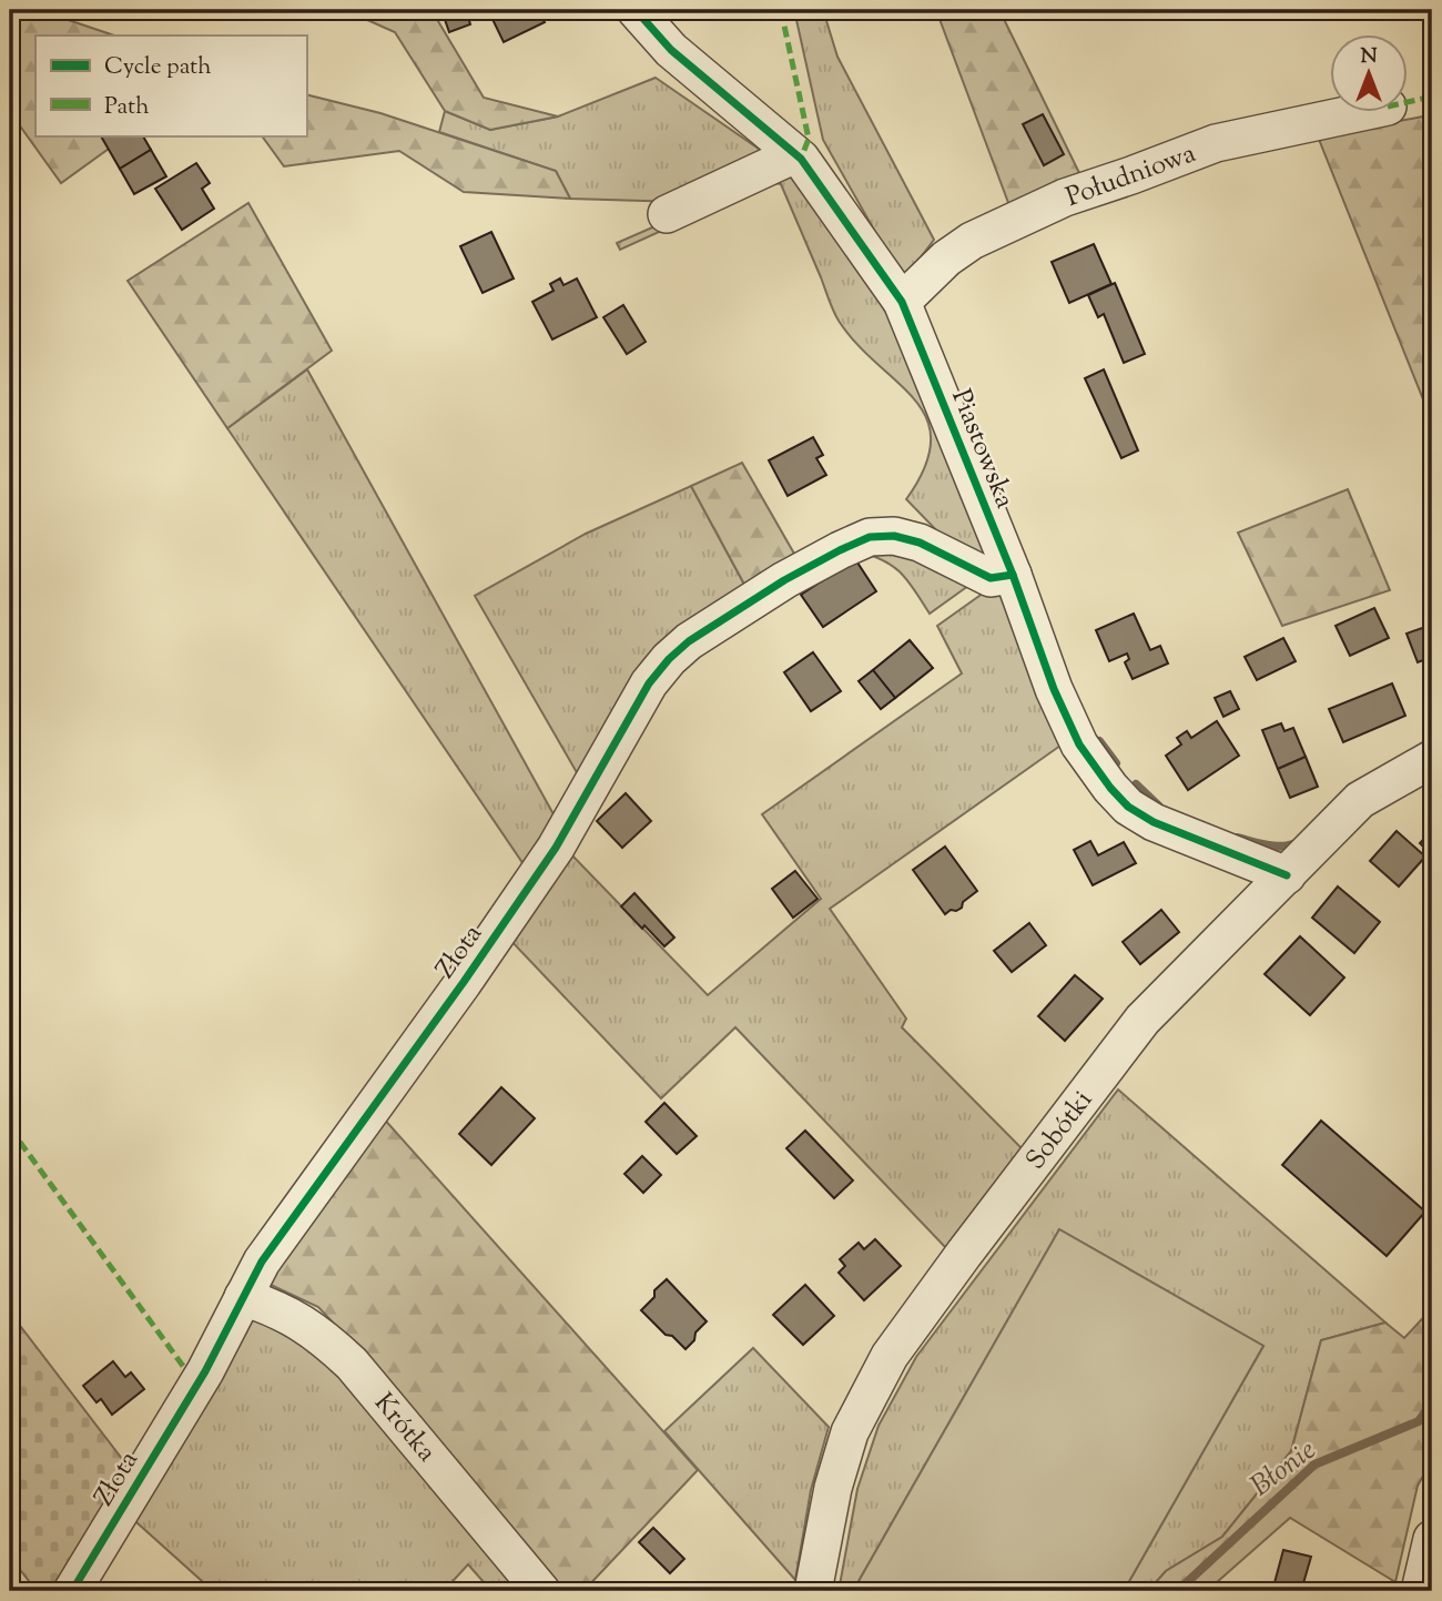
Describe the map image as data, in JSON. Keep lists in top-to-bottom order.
{
  "streets": {
    "street": [
      "Południowa",
      "Piastowska",
      "Złota",
      "Sobótki",
      "Krótka"
    ]
  },
  "crossings": [
    ["Południowa", "Piastowska"],
    ["Piastowska", "Złota"],
    ["Piastowska", "Sobótki"],
    ["Złota", "Krótka"]
  ],
  "water": ["Błonie"],
  "legend": ["Cycle path", "Path"],
  "north": "top"
}
